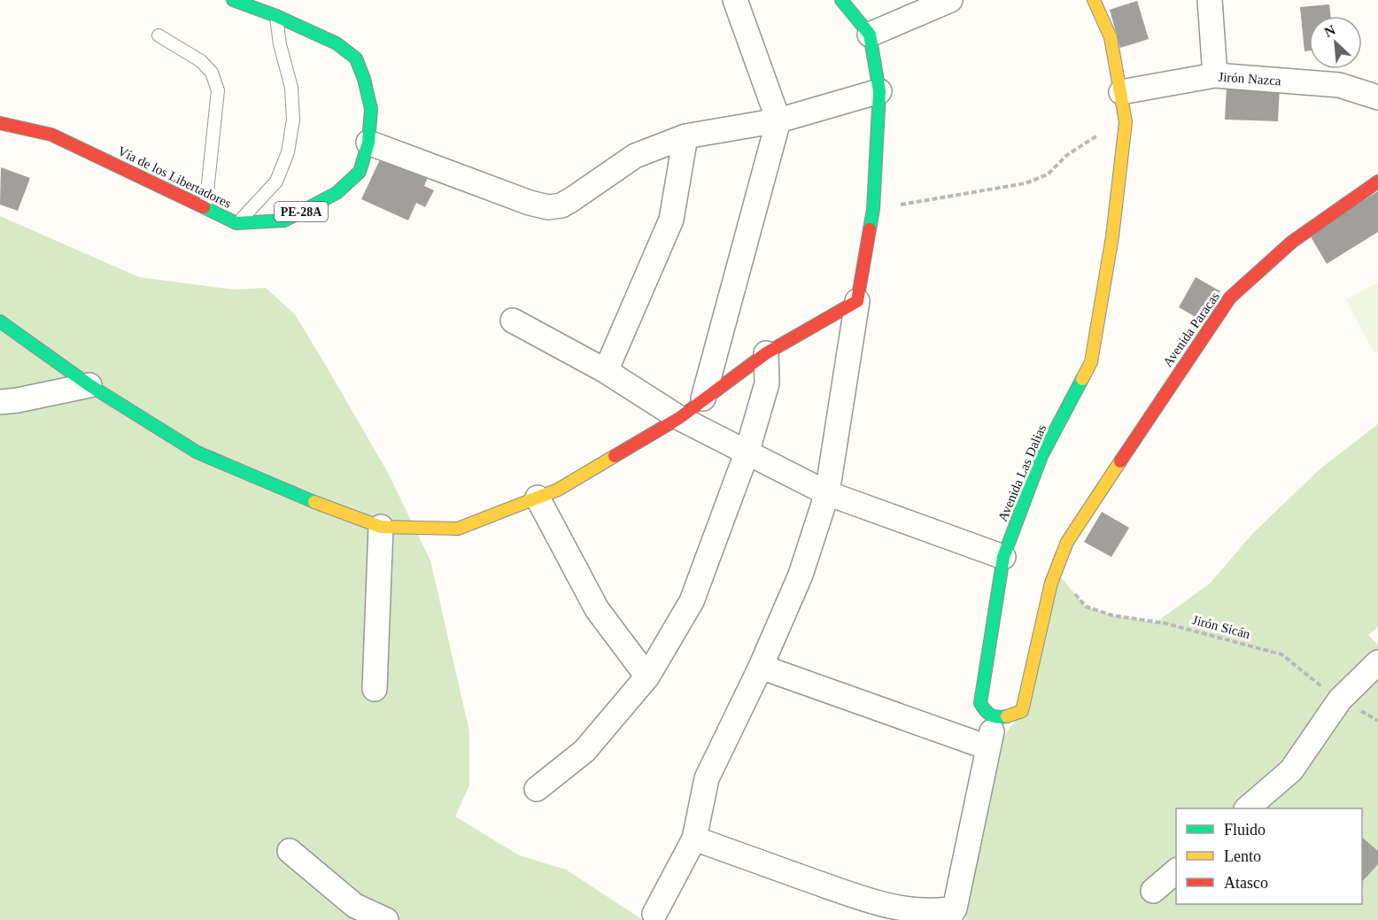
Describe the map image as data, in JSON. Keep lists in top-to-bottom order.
{
  "streets": {
    "main road": [
      "Vía de los Libertadores",
      "PE-28A",
      "Avenida Paracas",
      "Avenida Las Dalias"
    ],
    "street": ["Jirón Nazca"],
    "path": ["Jirón Sicán"]
  },
  "crossings": [
    ["Jirón Nazca", "Avenida Las Dalias"],
    ["Avenida Paracas", "Jirón Sicán"]
  ],
  "legend": ["Fluido", "Lento", "Atasco"],
  "north": "top left"
}
